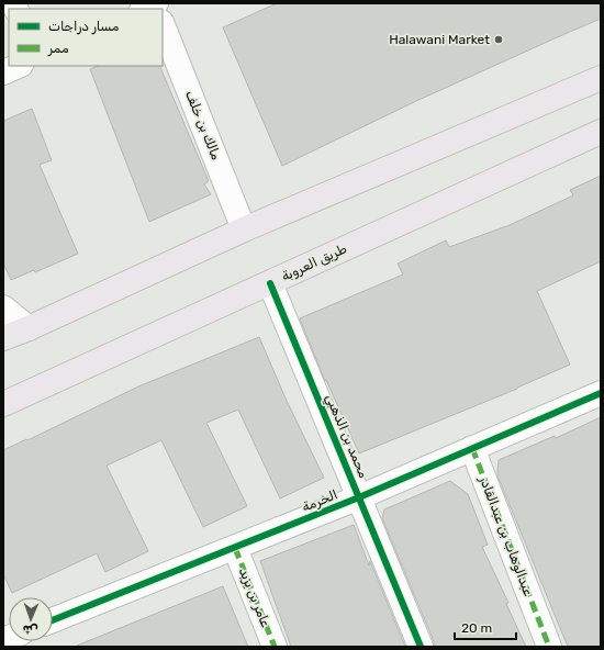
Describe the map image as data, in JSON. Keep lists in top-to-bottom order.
{
  "streets": {
    "main road": ["طريق العروبة"],
    "street": [
      "مالك بن خلف",
      "محمد بن الذهبي",
      "الخرمة",
      "عبدالوهاب بن عبدالقادر",
      "عامر بن يزيد"
    ]
  },
  "crossings": [
    ["طريق العروبة", "محمد بن الذهبي"],
    ["محمد بن الذهبي", "الخرمة"],
    ["الخرمة", "عبدالوهاب بن عبدالقادر"],
    ["الخرمة", "عامر بن يزيد"]
  ],
  "places": ["Halawani Market"],
  "legend": ["مسار دراجات", "ممر"],
  "scale_bar": "20 m",
  "north": "bottom"
}
